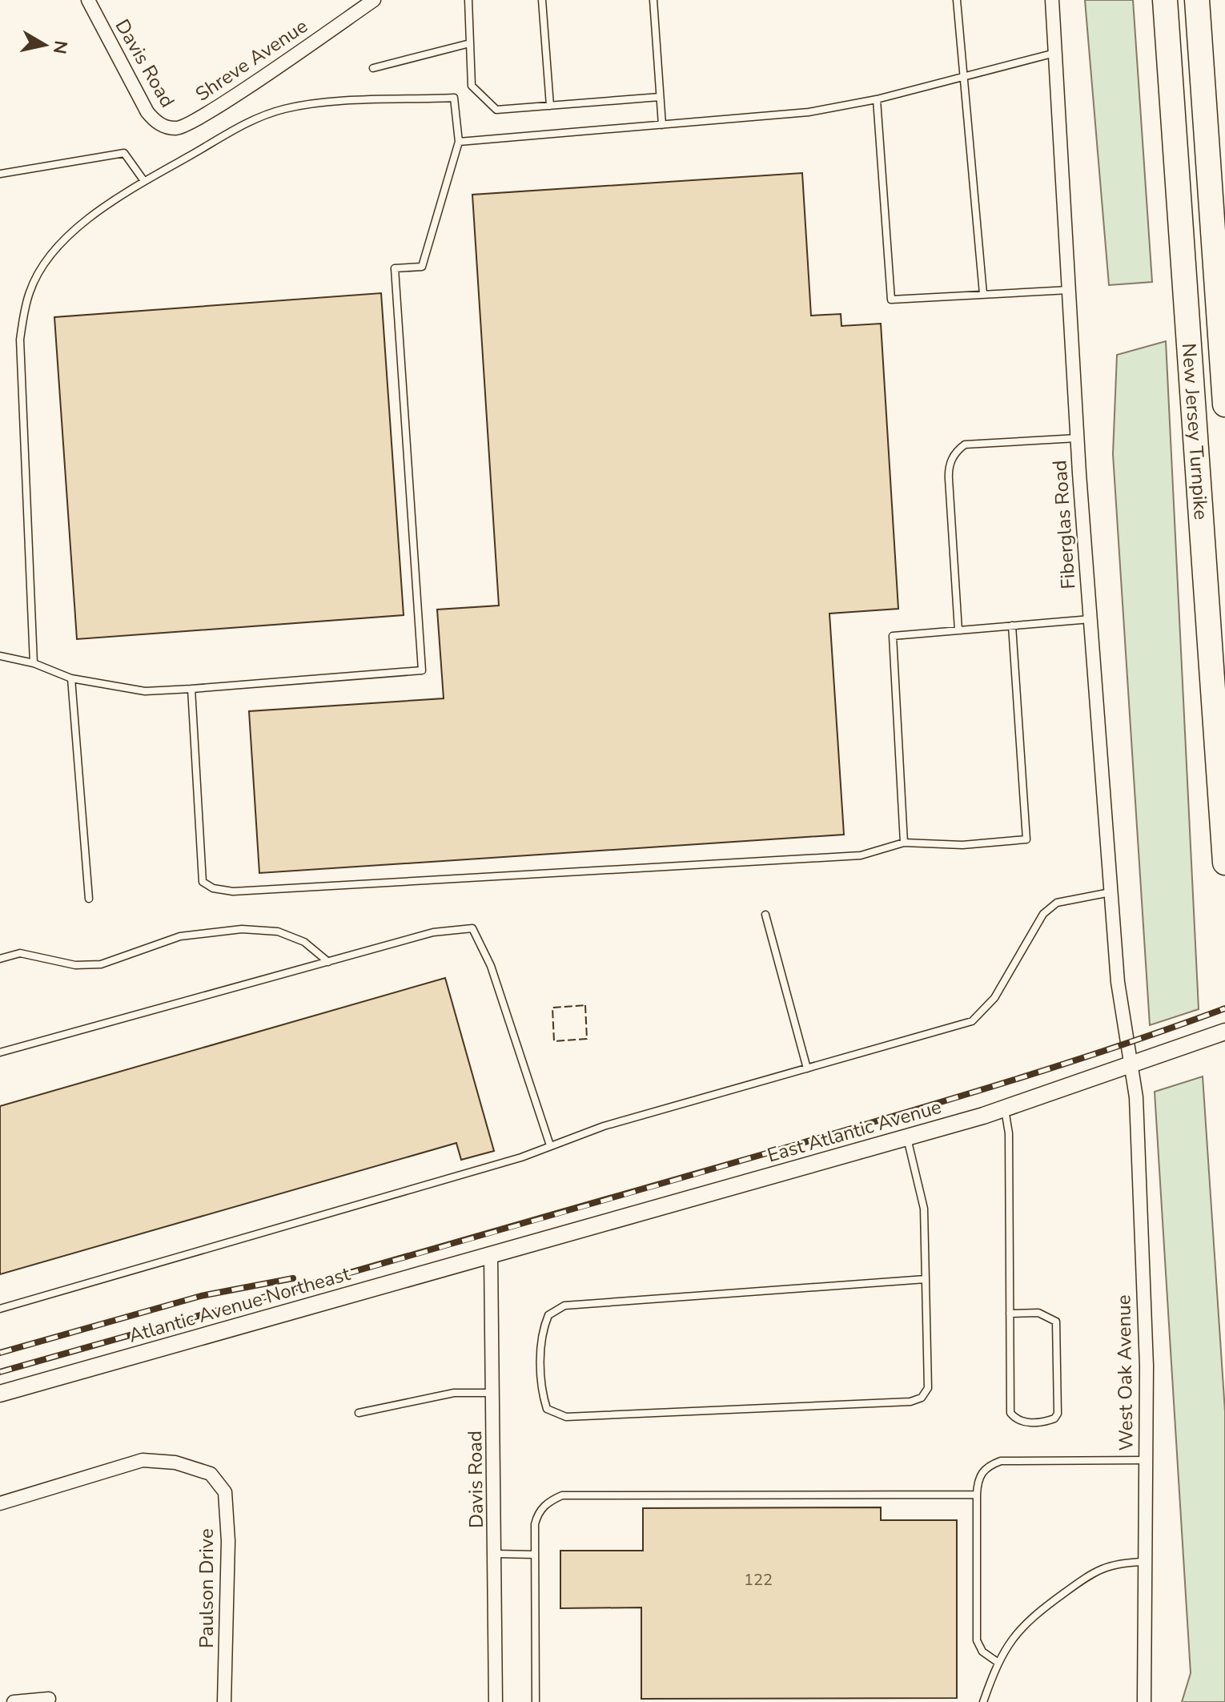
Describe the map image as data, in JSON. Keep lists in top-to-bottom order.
{
  "streets": {
    "highway": ["New Jersey Turnpike"],
    "street": [
      "Shreve Avenue",
      "Davis Road",
      "Fiberglas Road",
      "East Atlantic Avenue",
      "Atlantic Avenue Northeast",
      "West Oak Avenue",
      "Paulson Drive"
    ]
  },
  "crossings": [
    ["Shreve Avenue", "Davis Road"],
    ["Davis Road", "East Atlantic Avenue"],
    ["Davis Road", "Atlantic Avenue Northeast"],
    ["Fiberglas Road", "West Oak Avenue"],
    ["East Atlantic Avenue", "Atlantic Avenue Northeast"],
    ["East Atlantic Avenue", "West Oak Avenue"]
  ],
  "house_numbers": ["122"],
  "north": "right"
}
